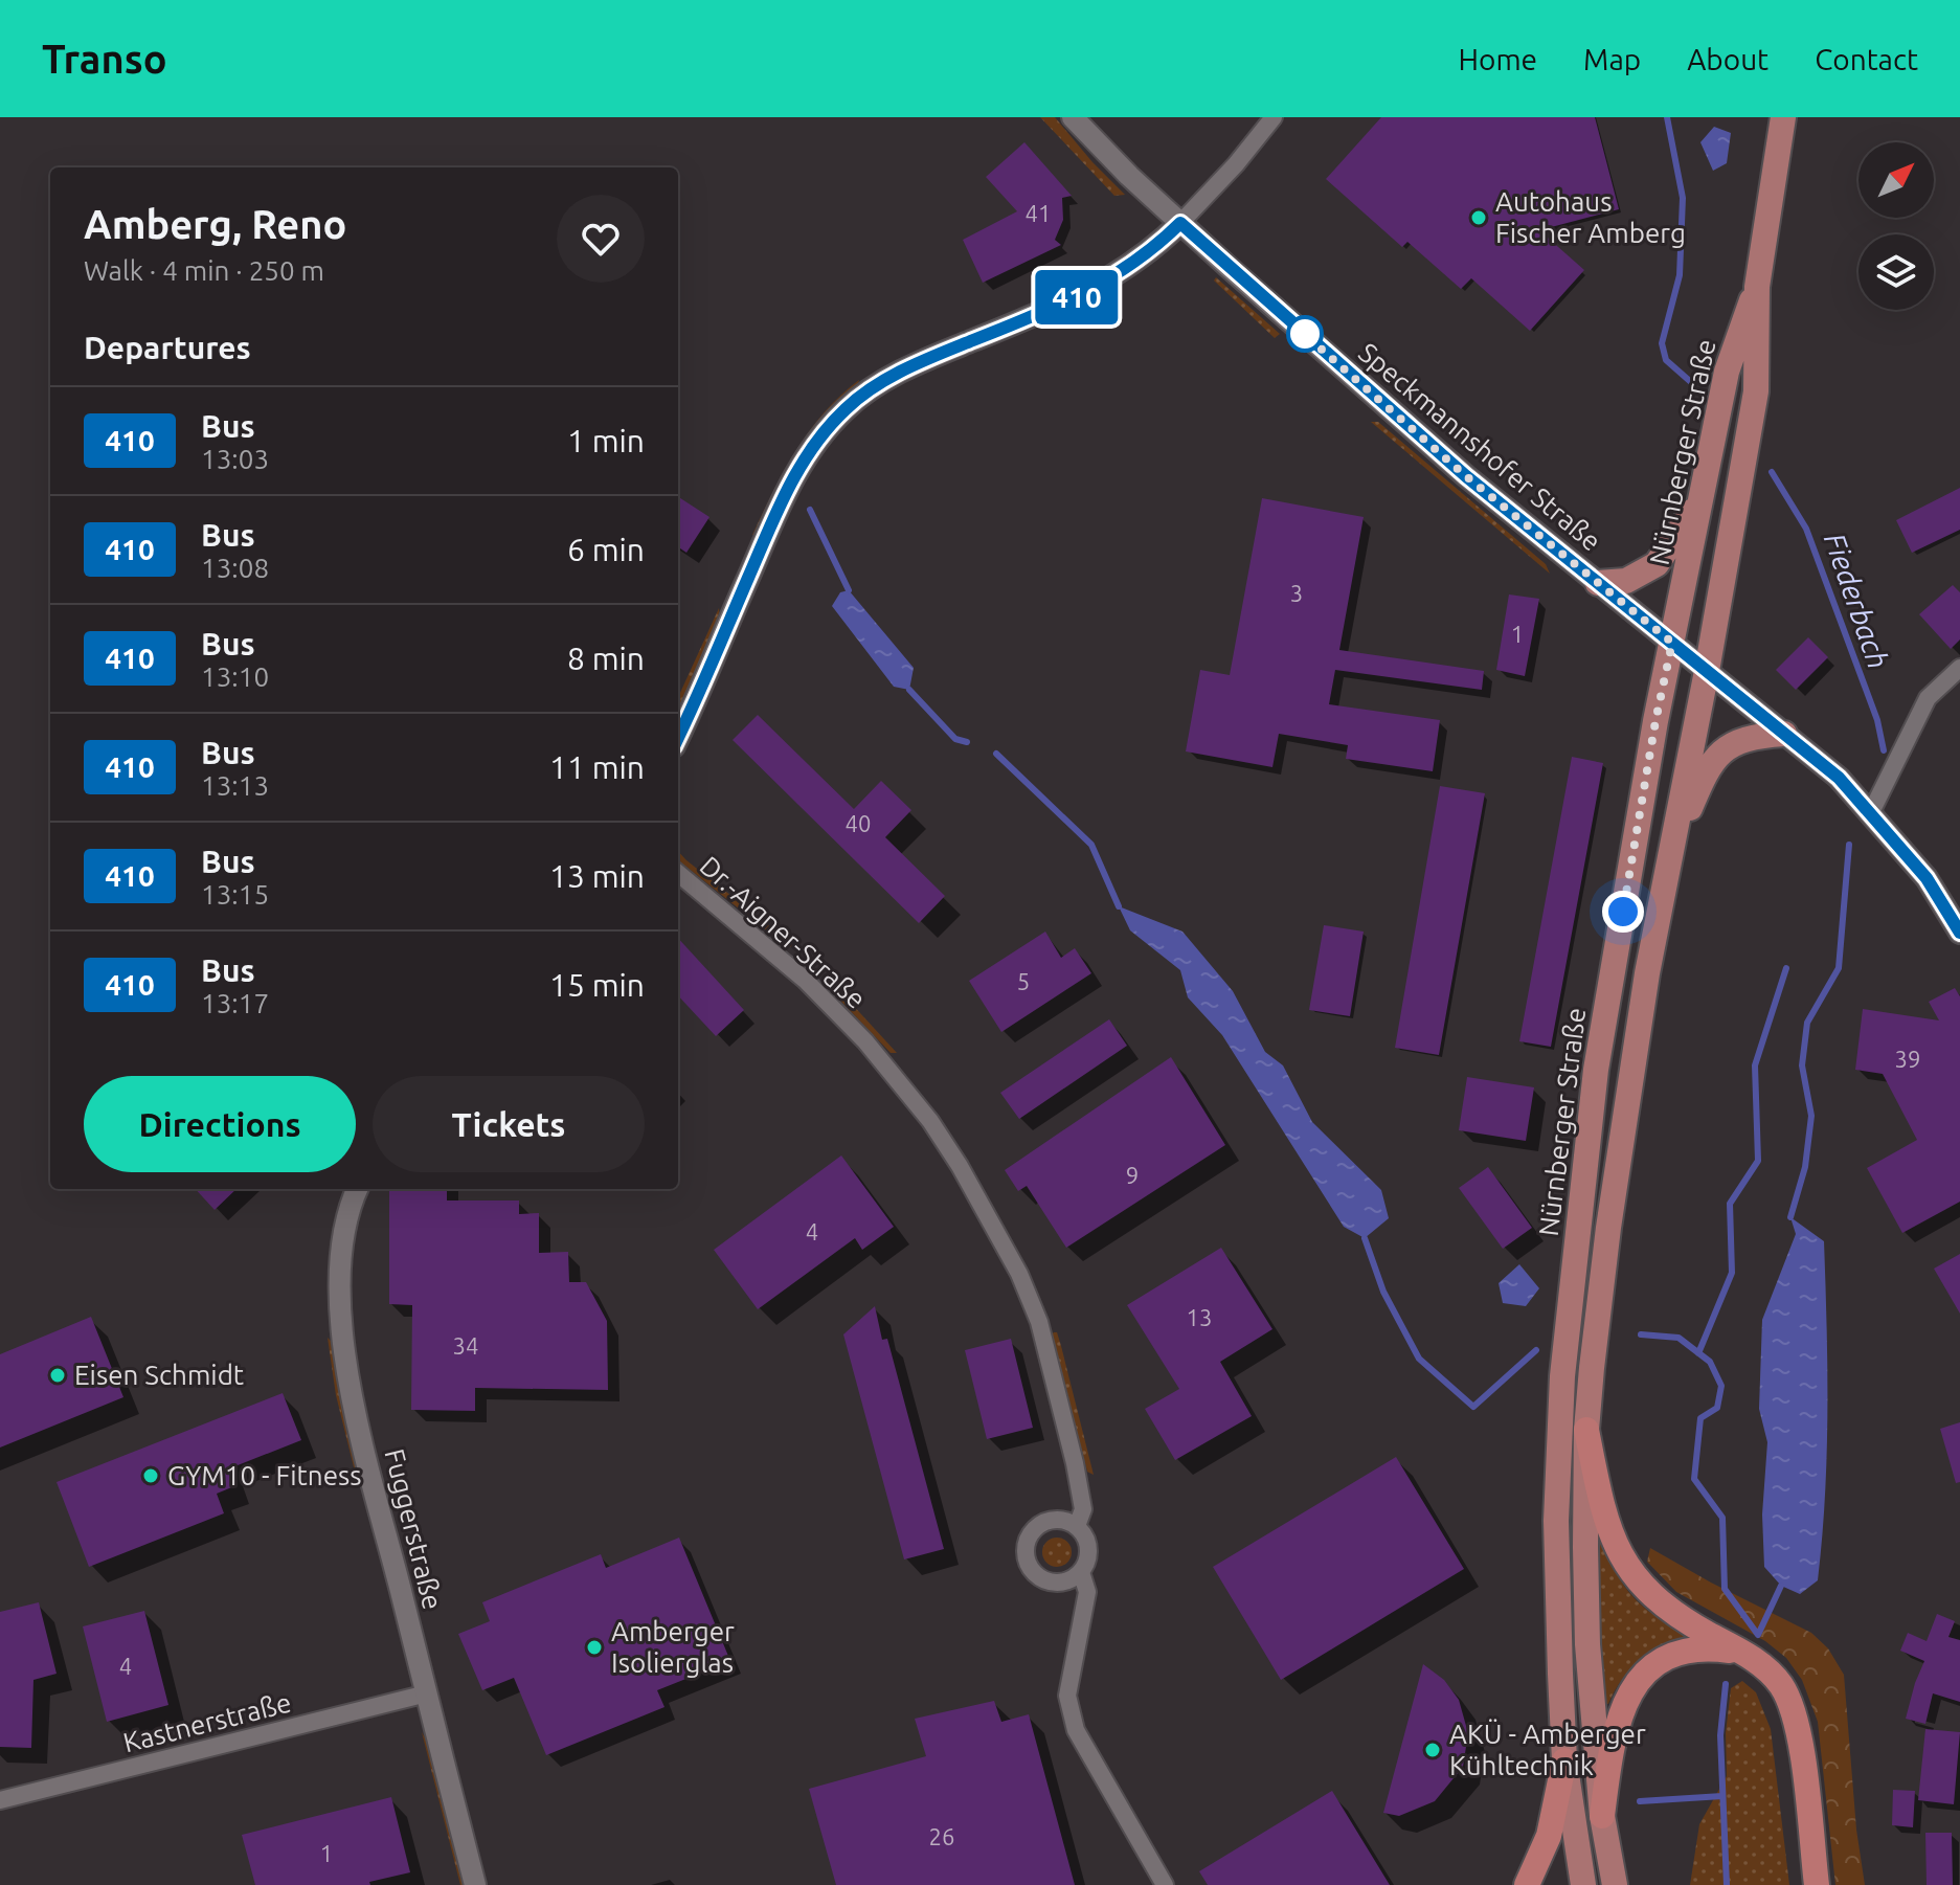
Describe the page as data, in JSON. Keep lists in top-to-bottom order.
{
  "streets": {
    "main road": ["Nürnberger Straße"],
    "street": [
      "Speckmannshofer Straße",
      "Dr.-Aigner-Straße",
      "Fuggerstraße",
      "Kastnerstraße"
    ]
  },
  "crossings": [
    ["Speckmannshofer Straße", "Nürnberger Straße"],
    ["Fuggerstraße", "Kastnerstraße"]
  ],
  "water": ["Fiederbach"],
  "places": [
    "Autohaus Fischer Amberg",
    "Eisen Schmidt",
    "GYM10 - Fitness",
    "Amberger Isolierglas",
    "AKÜ - Amberger Kühltechnik"
  ],
  "lines": ["bus line 410"],
  "house_numbers": [
    "41",
    "3",
    "1",
    "40",
    "5",
    "39",
    "9",
    "4",
    "13",
    "34",
    "4",
    "26",
    "1"
  ],
  "north": "top right",
  "page": {
    "header": "Transo",
    "nav": [
      "Home",
      "Map",
      "About",
      "Contact"
    ],
    "on_map": "410",
    "heading": [
      ["Amberg, Reno", "Walk · 4 min · 250 m"],
      "Departures"
    ],
    "list": [
      {
        "mark": "410",
        "name": "Bus",
        "note": "13:03",
        "value": "1 min"
      },
      {
        "mark": "410",
        "name": "Bus",
        "note": "13:08",
        "value": "6 min"
      },
      {
        "mark": "410",
        "name": "Bus",
        "note": "13:10",
        "value": "8 min"
      },
      {
        "mark": "410",
        "name": "Bus",
        "note": "13:13",
        "value": "11 min"
      },
      {
        "mark": "410",
        "name": "Bus",
        "note": "13:15",
        "value": "13 min"
      },
      {
        "mark": "410",
        "name": "Bus",
        "note": "13:17",
        "value": "15 min"
      }
    ],
    "buttons": ["Directions", "Tickets"]
  }
}
